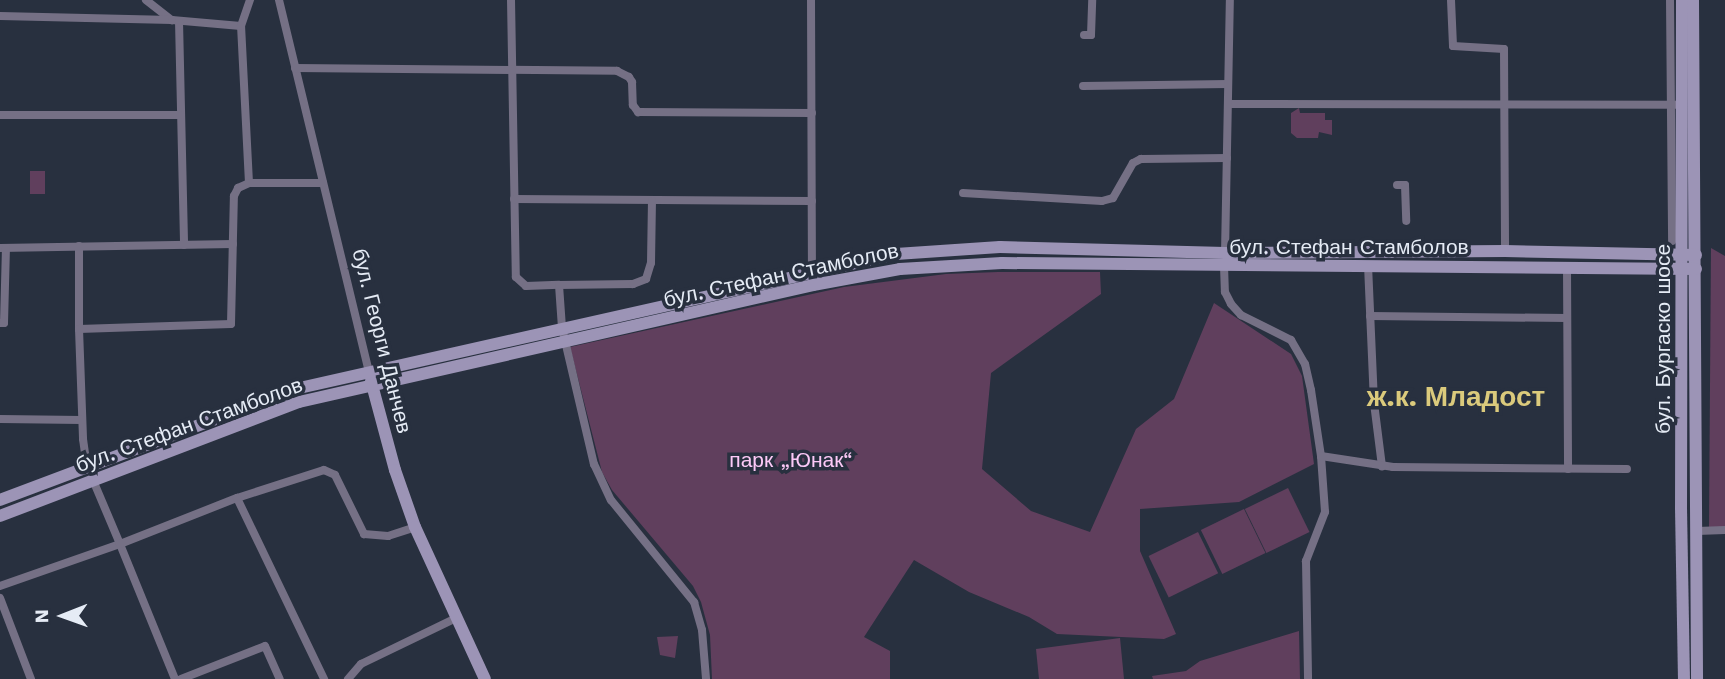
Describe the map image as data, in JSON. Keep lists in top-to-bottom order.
{
  "streets": {
    "main road": ["бул. Стефан Стамболов", "бул. Бургаско шосе", "бул. Георги Данчев"]
  },
  "crossings": [
    ["бул. Стефан Стамболов", "бул. Бургаско шосе"],
    ["бул. Стефан Стамболов", "бул. Георги Данчев"]
  ],
  "districts": ["ж.к. Младост"],
  "parks": ["парк „Юнак“"],
  "north": "left"
}
